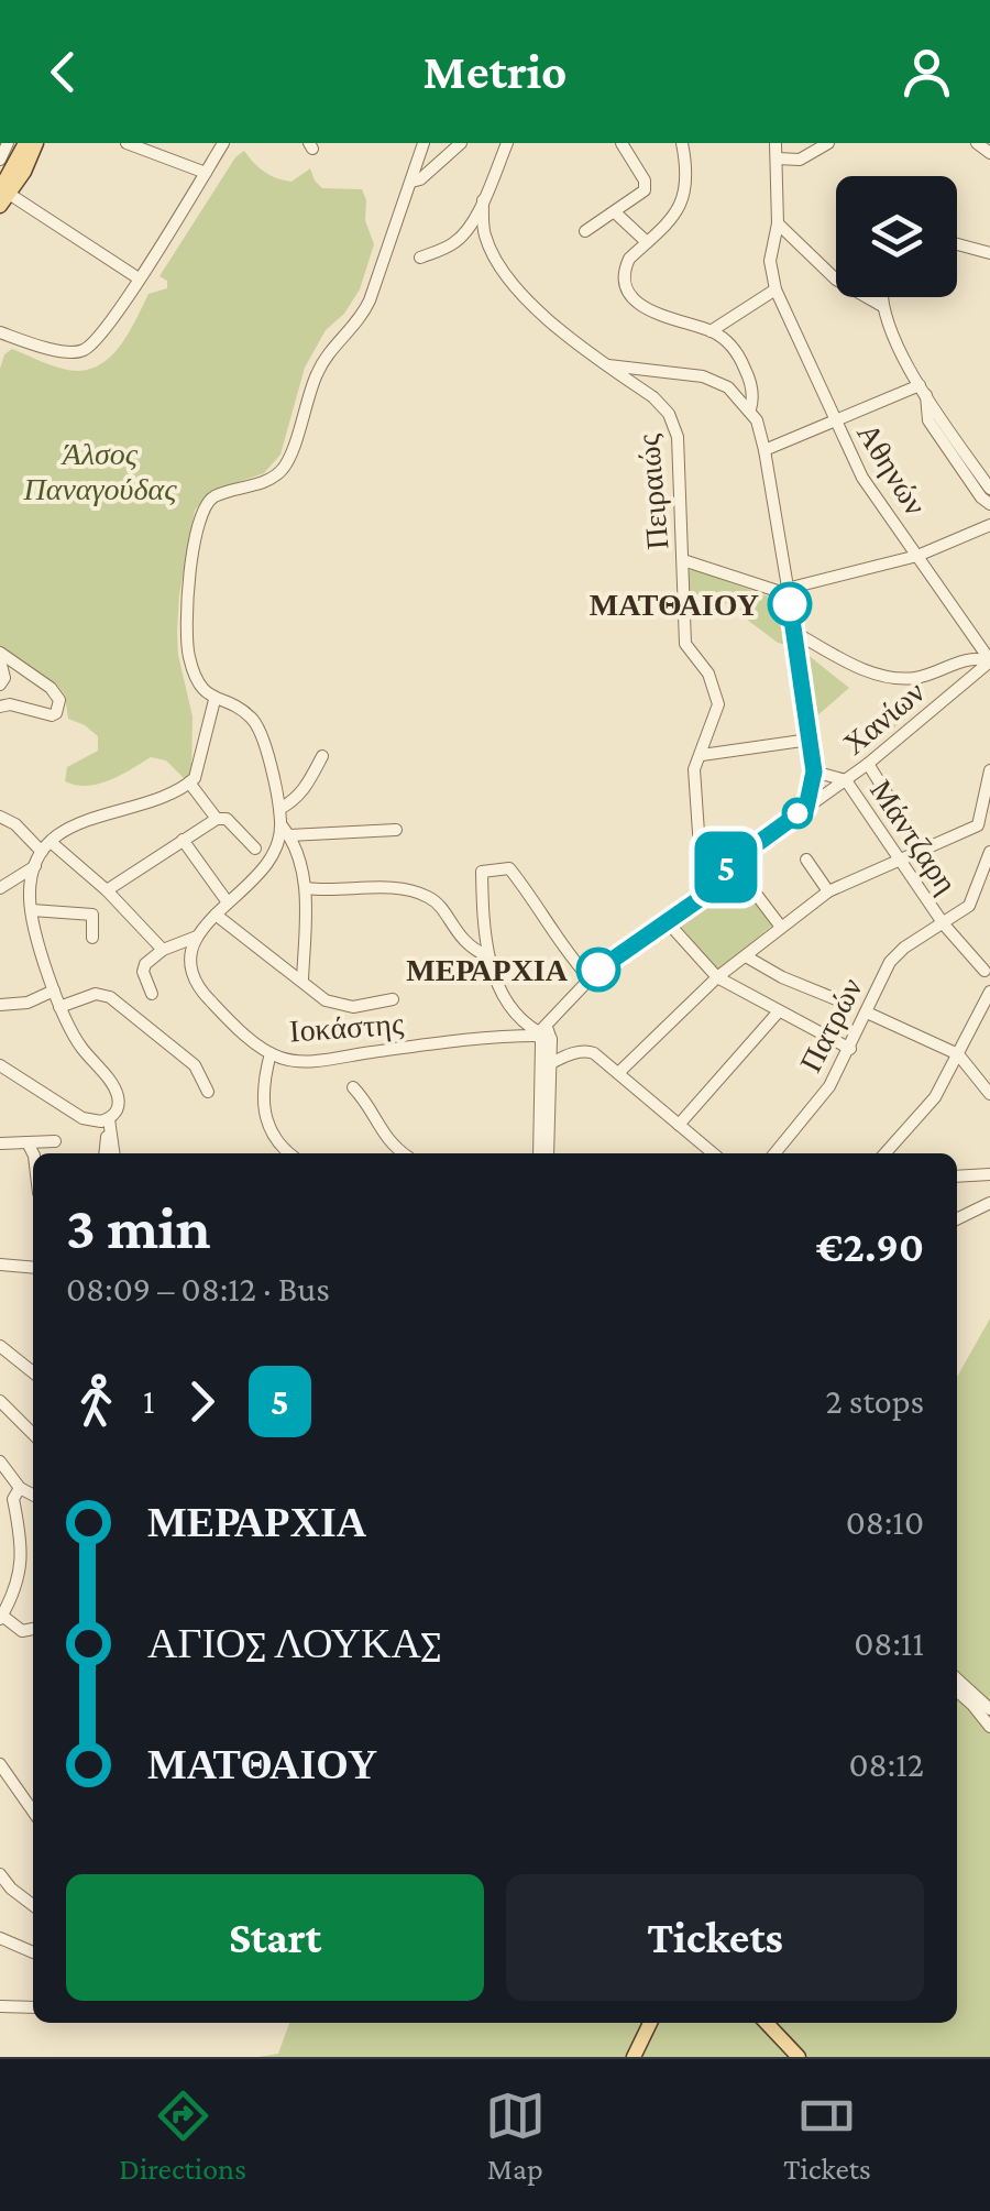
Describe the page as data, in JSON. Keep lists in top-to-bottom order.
{
  "streets": {
    "street": [
      "Αθηνών",
      "Πειραιώς",
      "Χανίων",
      "Μάντζαρη",
      "Πατρών",
      "Ιοκάστης"
    ]
  },
  "crossings": [
    ["Αθηνών", "Χανίων"],
    ["Πειραιώς", "Χανίων"],
    ["Χανίων", "Μάντζαρη"],
    ["Χανίων", "Ιοκάστης"],
    ["Μάντζαρη", "Πατρών"]
  ],
  "parks": ["Άλσος Παναγούδας"],
  "places": ["ΜΑΤΘΑΙΟΥ", "ΜΕΡΑΡΧΙΑ"],
  "lines": ["bus line 5"],
  "page": {
    "header": "Metrio",
    "on_map": "5",
    "heading": ["3 min", "08:09 – 08:12 · Bus", "€2.90"],
    "legs": ["1", "5", "2 stops"],
    "list": [
      {
        "name": "ΜΕΡΑΡΧΙΑ",
        "value": "08:10"
      },
      {
        "name": "ΑΓΙΟΣ ΛΟΥΚΑΣ",
        "value": "08:11"
      },
      {
        "name": "ΜΑΤΘΑΙΟΥ",
        "value": "08:12"
      }
    ],
    "buttons": ["Start", "Tickets"],
    "tabs": ["Directions", "Map", "Tickets"]
  }
}
